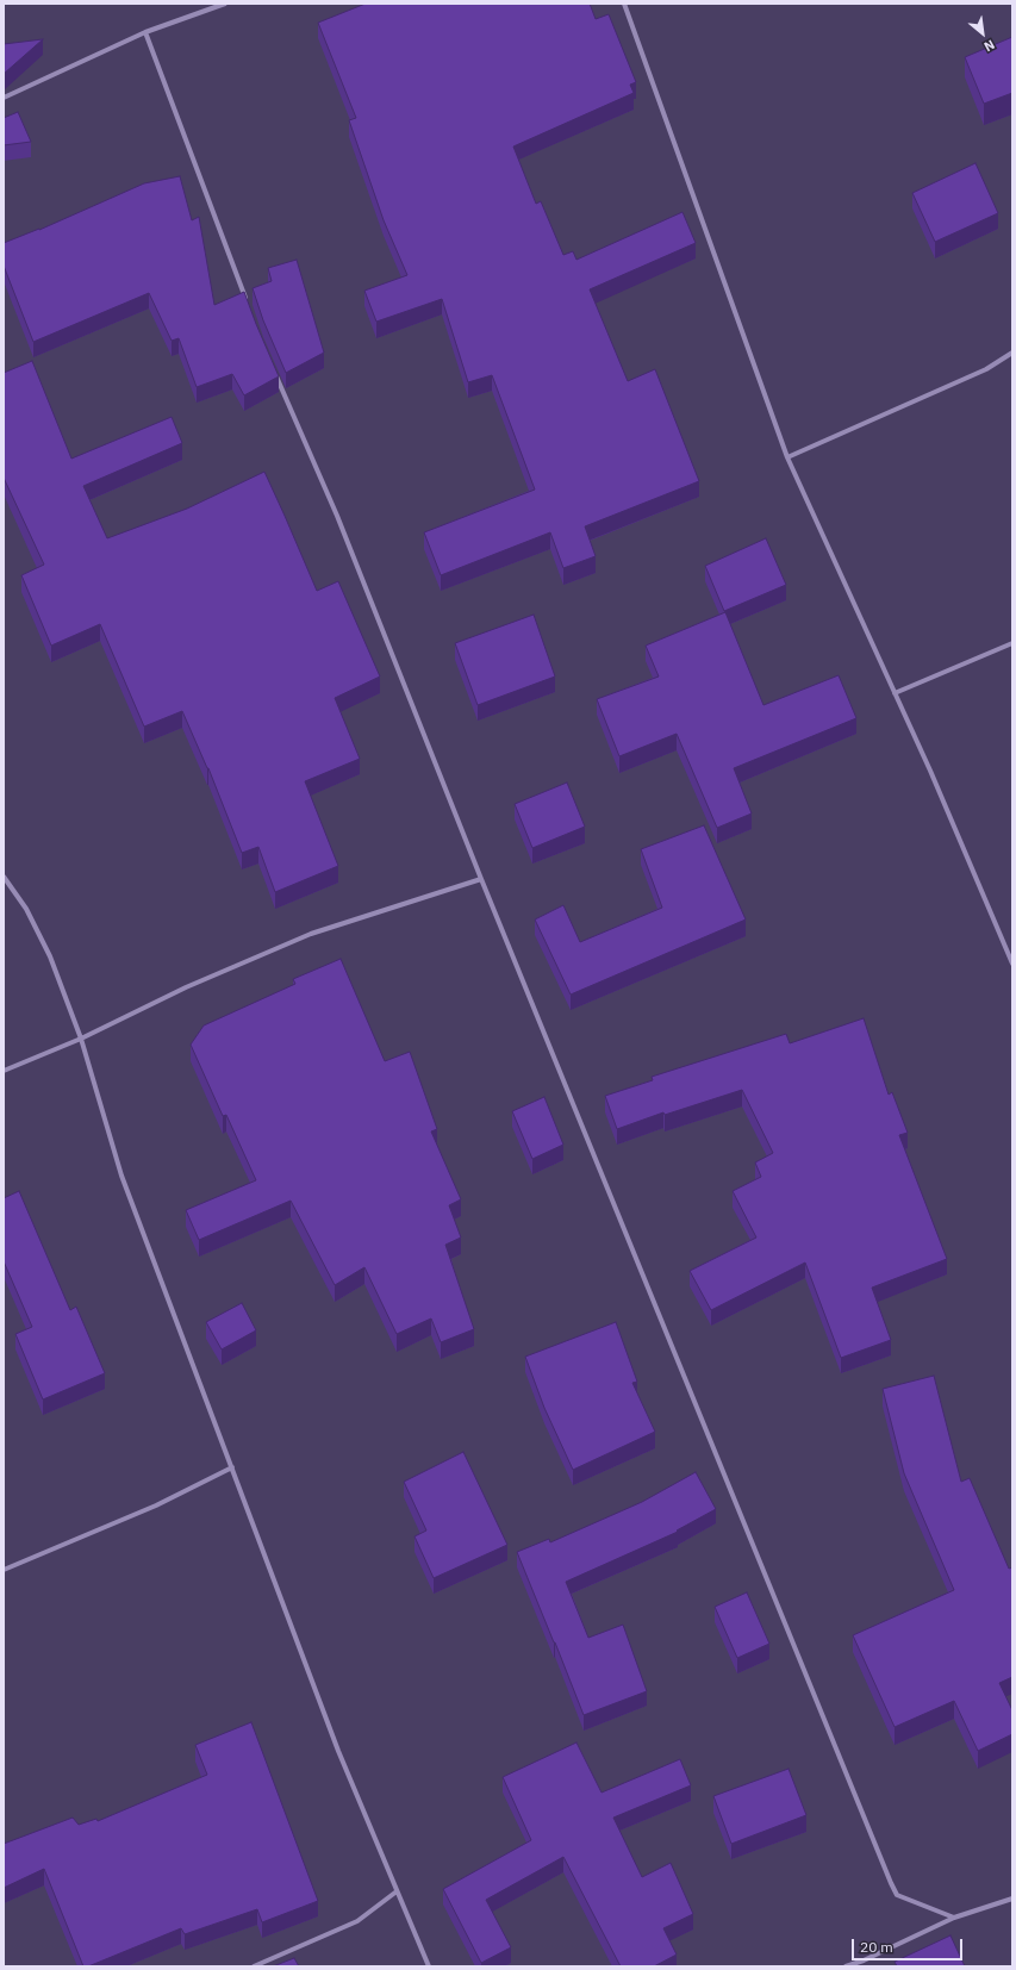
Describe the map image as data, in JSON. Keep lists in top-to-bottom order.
{
  "scale_bar": "20 m",
  "north": "bottom right"
}
